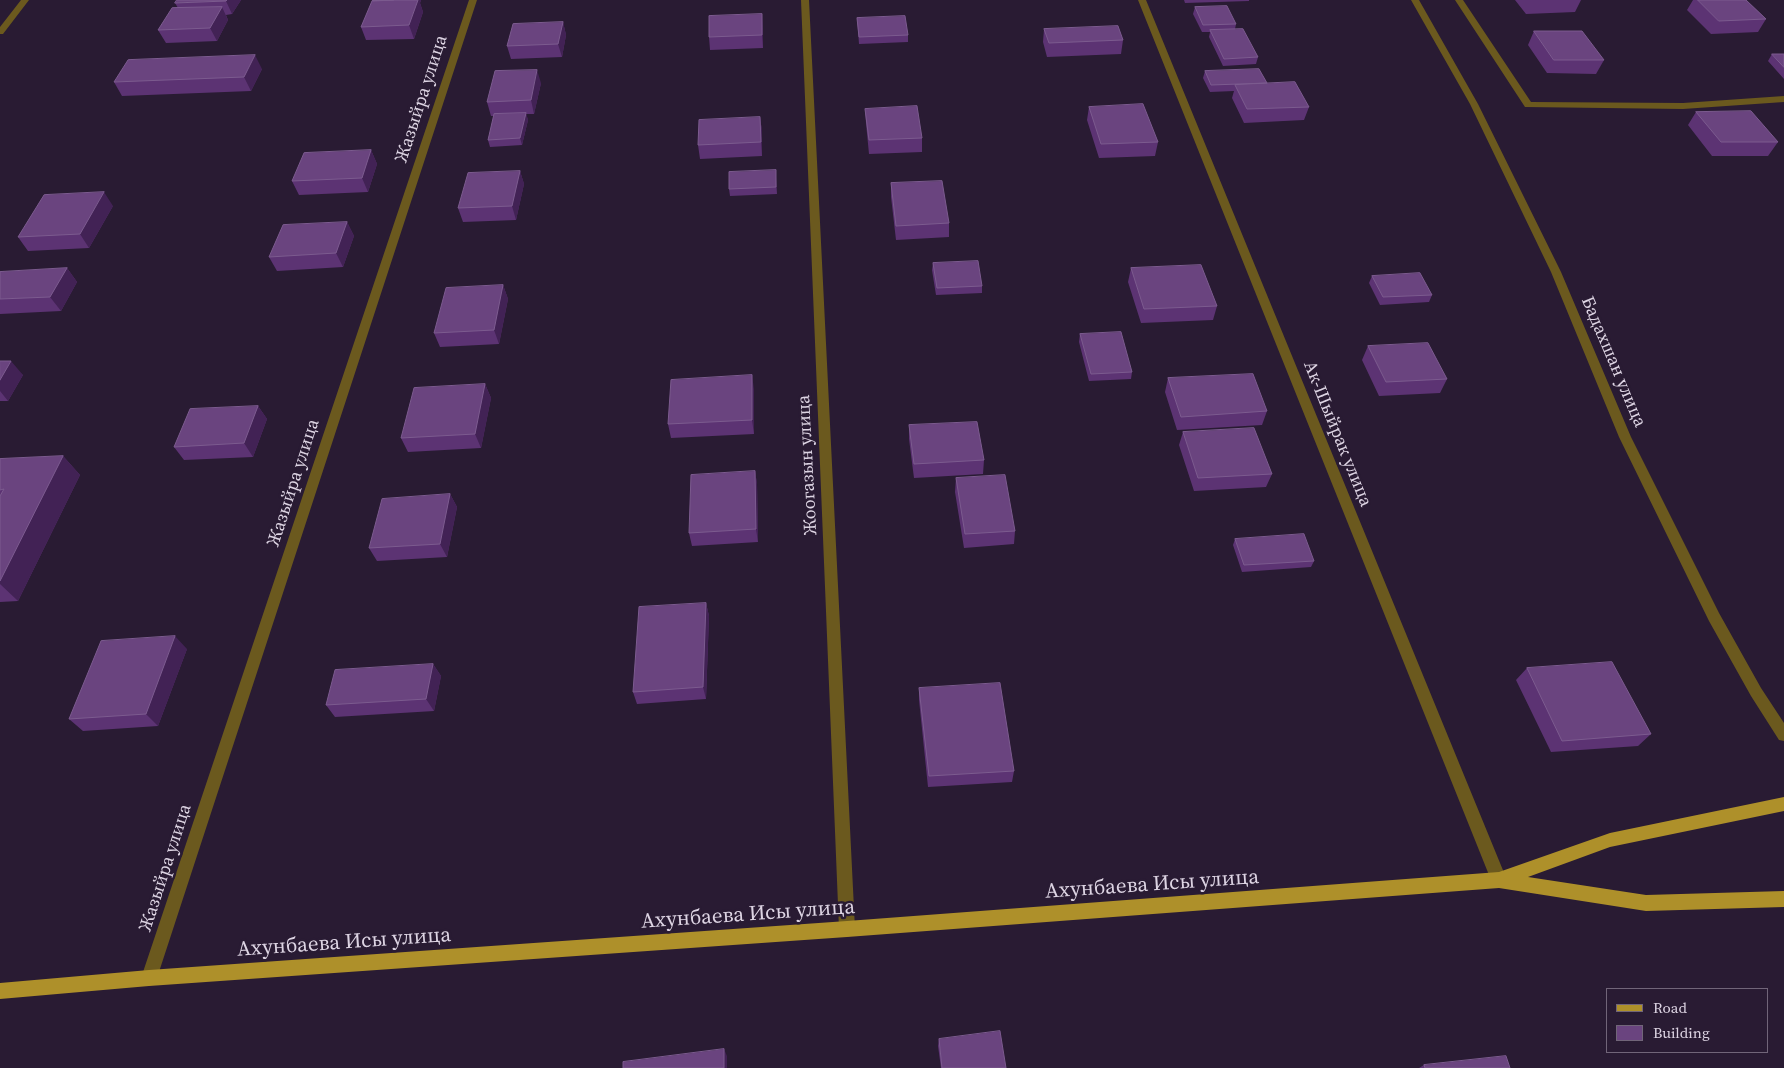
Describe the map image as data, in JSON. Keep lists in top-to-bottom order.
{
  "streets": {
    "main road": ["Ахунбаева Исы улица"],
    "street": [
      "Жазыйра улица",
      "Бадахшан улица",
      "Ак-Шыйрак улица",
      "Жоогазын улица"
    ]
  },
  "crossings": [
    ["Жазыйра улица", "Ахунбаева Исы улица"],
    ["Ак-Шыйрак улица", "Ахунбаева Исы улица"],
    ["Жоогазын улица", "Ахунбаева Исы улица"]
  ],
  "legend": ["Road", "Building"]
}
